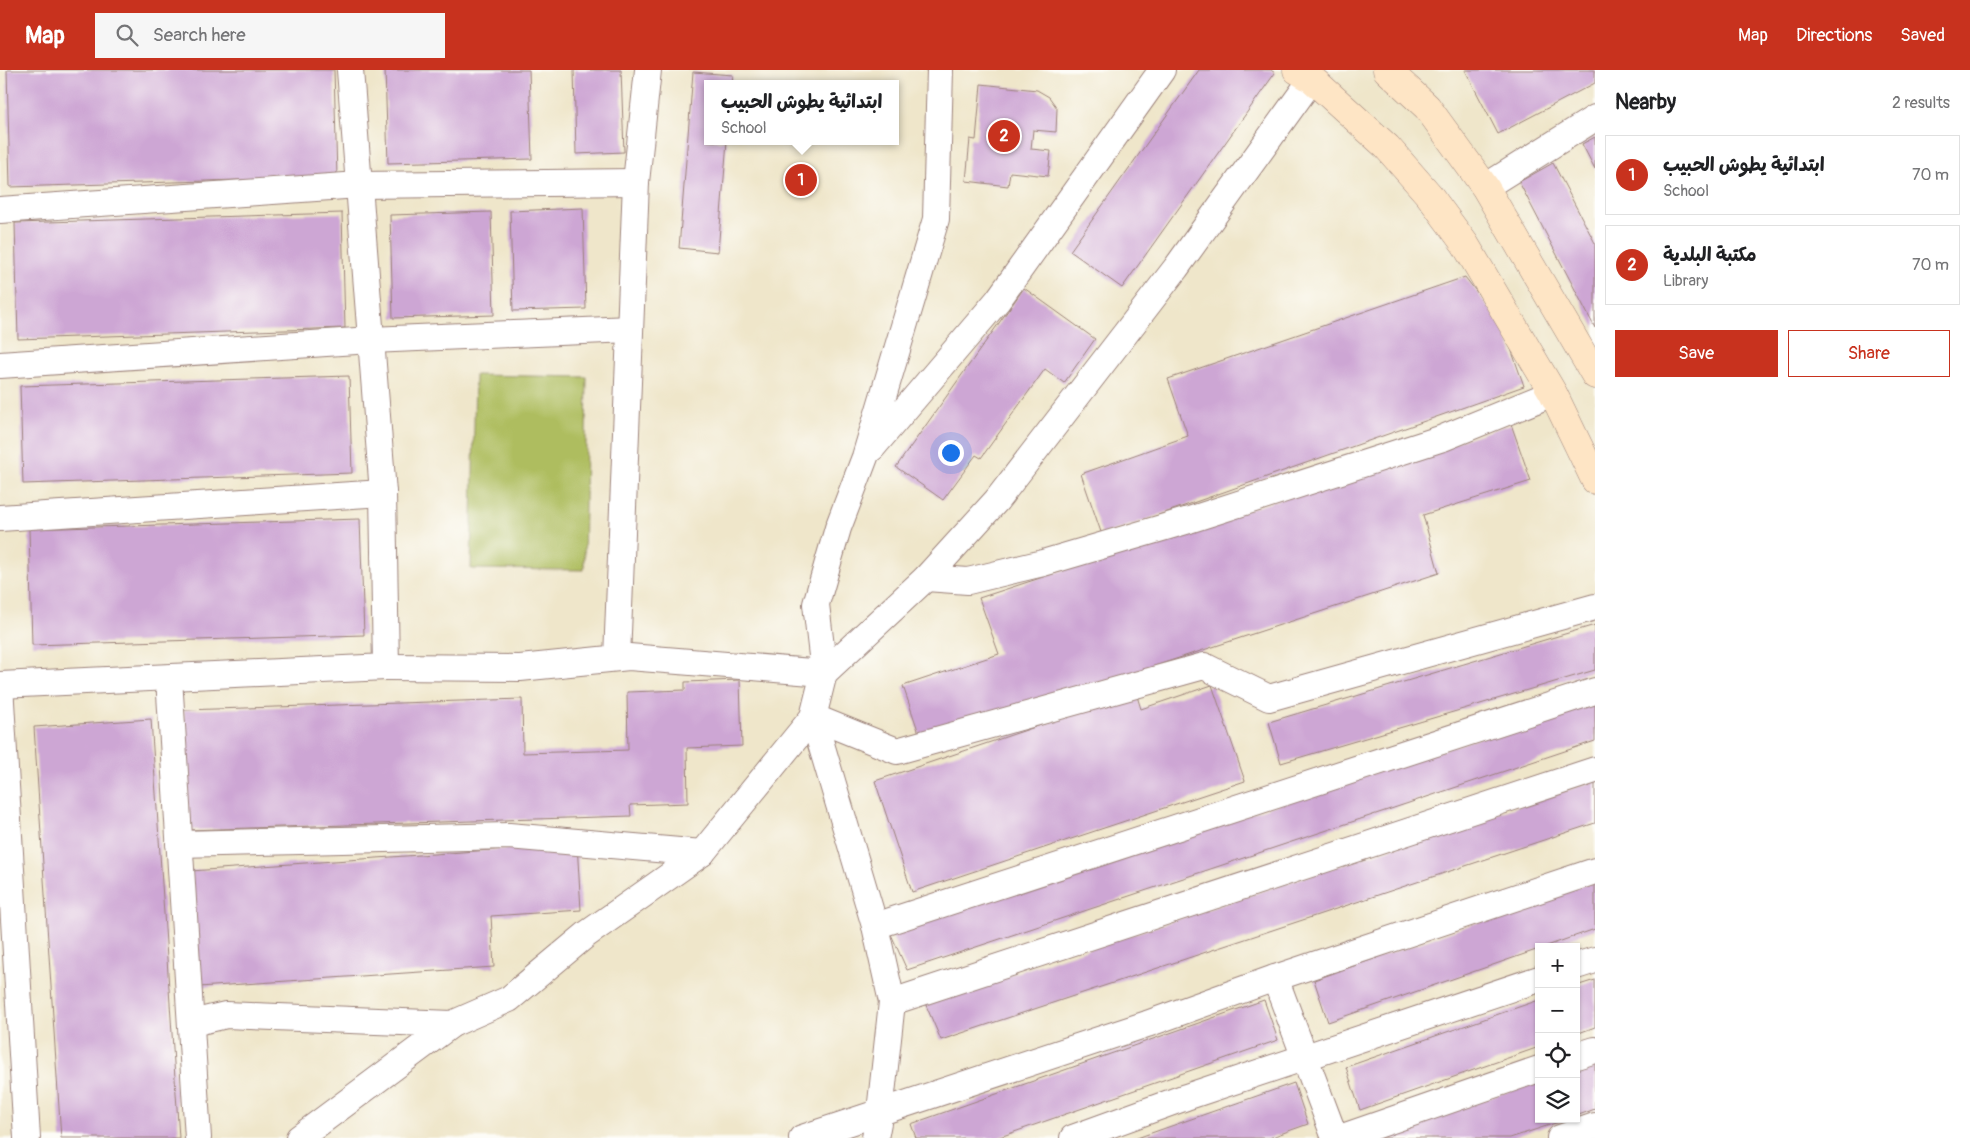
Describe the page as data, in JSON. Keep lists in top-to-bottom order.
{
  "page": {
    "header": "Map",
    "search": "Search here",
    "nav": ["Map", "Directions", "Saved"],
    "heading": ["Nearby", "2 results"],
    "popup": ["ابتدائية يطوش الحبيب", "School"],
    "pins": ["2", "1"],
    "list": [
      {
        "mark": "1",
        "name": "ابتدائية يطوش الحبيب",
        "note": "School",
        "value": "70 m"
      },
      {
        "mark": "2",
        "name": "مكتبة البلدية",
        "note": "Library",
        "value": "70 m"
      }
    ],
    "buttons": ["Save", "Share"],
    "map_buttons": ["+", "−"]
  }
}
